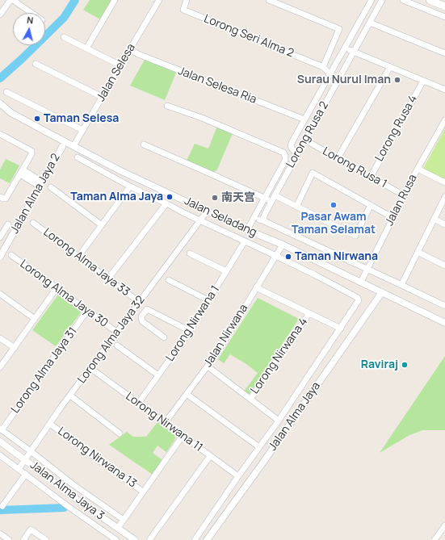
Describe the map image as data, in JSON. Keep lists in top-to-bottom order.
{
  "streets": {
    "street": [
      "Lorong Seri Alma 2",
      "Jalan Selesa",
      "Jalan Selesa Ria",
      "Lorong Rusa 4",
      "Lorong Rusa 2",
      "Lorong Rusa 1",
      "Jalan Alma Jaya 2",
      "Jalan Rusa",
      "Jalan Seladang",
      "Lorong Alma Jaya 33",
      "Lorong Alma Jaya 30",
      "Lorong Nirwana 1",
      "Jalan Nirwana",
      "Lorong Alma Jaya 32",
      "Lorong Nirwana 4",
      "Lorong Alma Jaya 31",
      "Jalan Alma Jaya",
      "Lorong Nirwana 11",
      "Lorong Nirwana 13",
      "Jalan Alma Jaya 3"
    ]
  },
  "crossings": [
    ["Jalan Selesa", "Jalan Selesa Ria"],
    ["Jalan Selesa", "Jalan Seladang"],
    ["Lorong Rusa 4", "Lorong Rusa 1"],
    ["Lorong Rusa 2", "Lorong Rusa 1"],
    ["Lorong Rusa 2", "Jalan Seladang"],
    ["Lorong Rusa 1", "Jalan Rusa"],
    ["Jalan Alma Jaya 2", "Jalan Seladang"],
    ["Jalan Rusa", "Jalan Seladang"],
    ["Jalan Seladang", "Lorong Nirwana 1"],
    ["Jalan Seladang", "Jalan Nirwana"],
    ["Jalan Seladang", "Lorong Alma Jaya 32"],
    ["Jalan Seladang", "Jalan Alma Jaya"],
    ["Lorong Alma Jaya 33", "Lorong Alma Jaya 32"],
    ["Lorong Alma Jaya 30", "Lorong Alma Jaya 32"],
    ["Lorong Alma Jaya 30", "Lorong Alma Jaya 31"],
    ["Lorong Nirwana 1", "Lorong Nirwana 11"],
    ["Jalan Nirwana", "Lorong Nirwana 11"],
    ["Lorong Alma Jaya 32", "Lorong Nirwana 11"],
    ["Lorong Alma Jaya 32", "Lorong Nirwana 13"],
    ["Lorong Alma Jaya 32", "Jalan Alma Jaya 3"],
    ["Lorong Alma Jaya 31", "Jalan Alma Jaya 3"]
  ],
  "places": [
    "Surau Nurul Iman",
    "Taman Selesa",
    "Taman Alma Jaya",
    "南天宫",
    "Pasar Awam Taman Selamat",
    "Taman Nirwana",
    "Raviraj"
  ],
  "north": "top"
}
